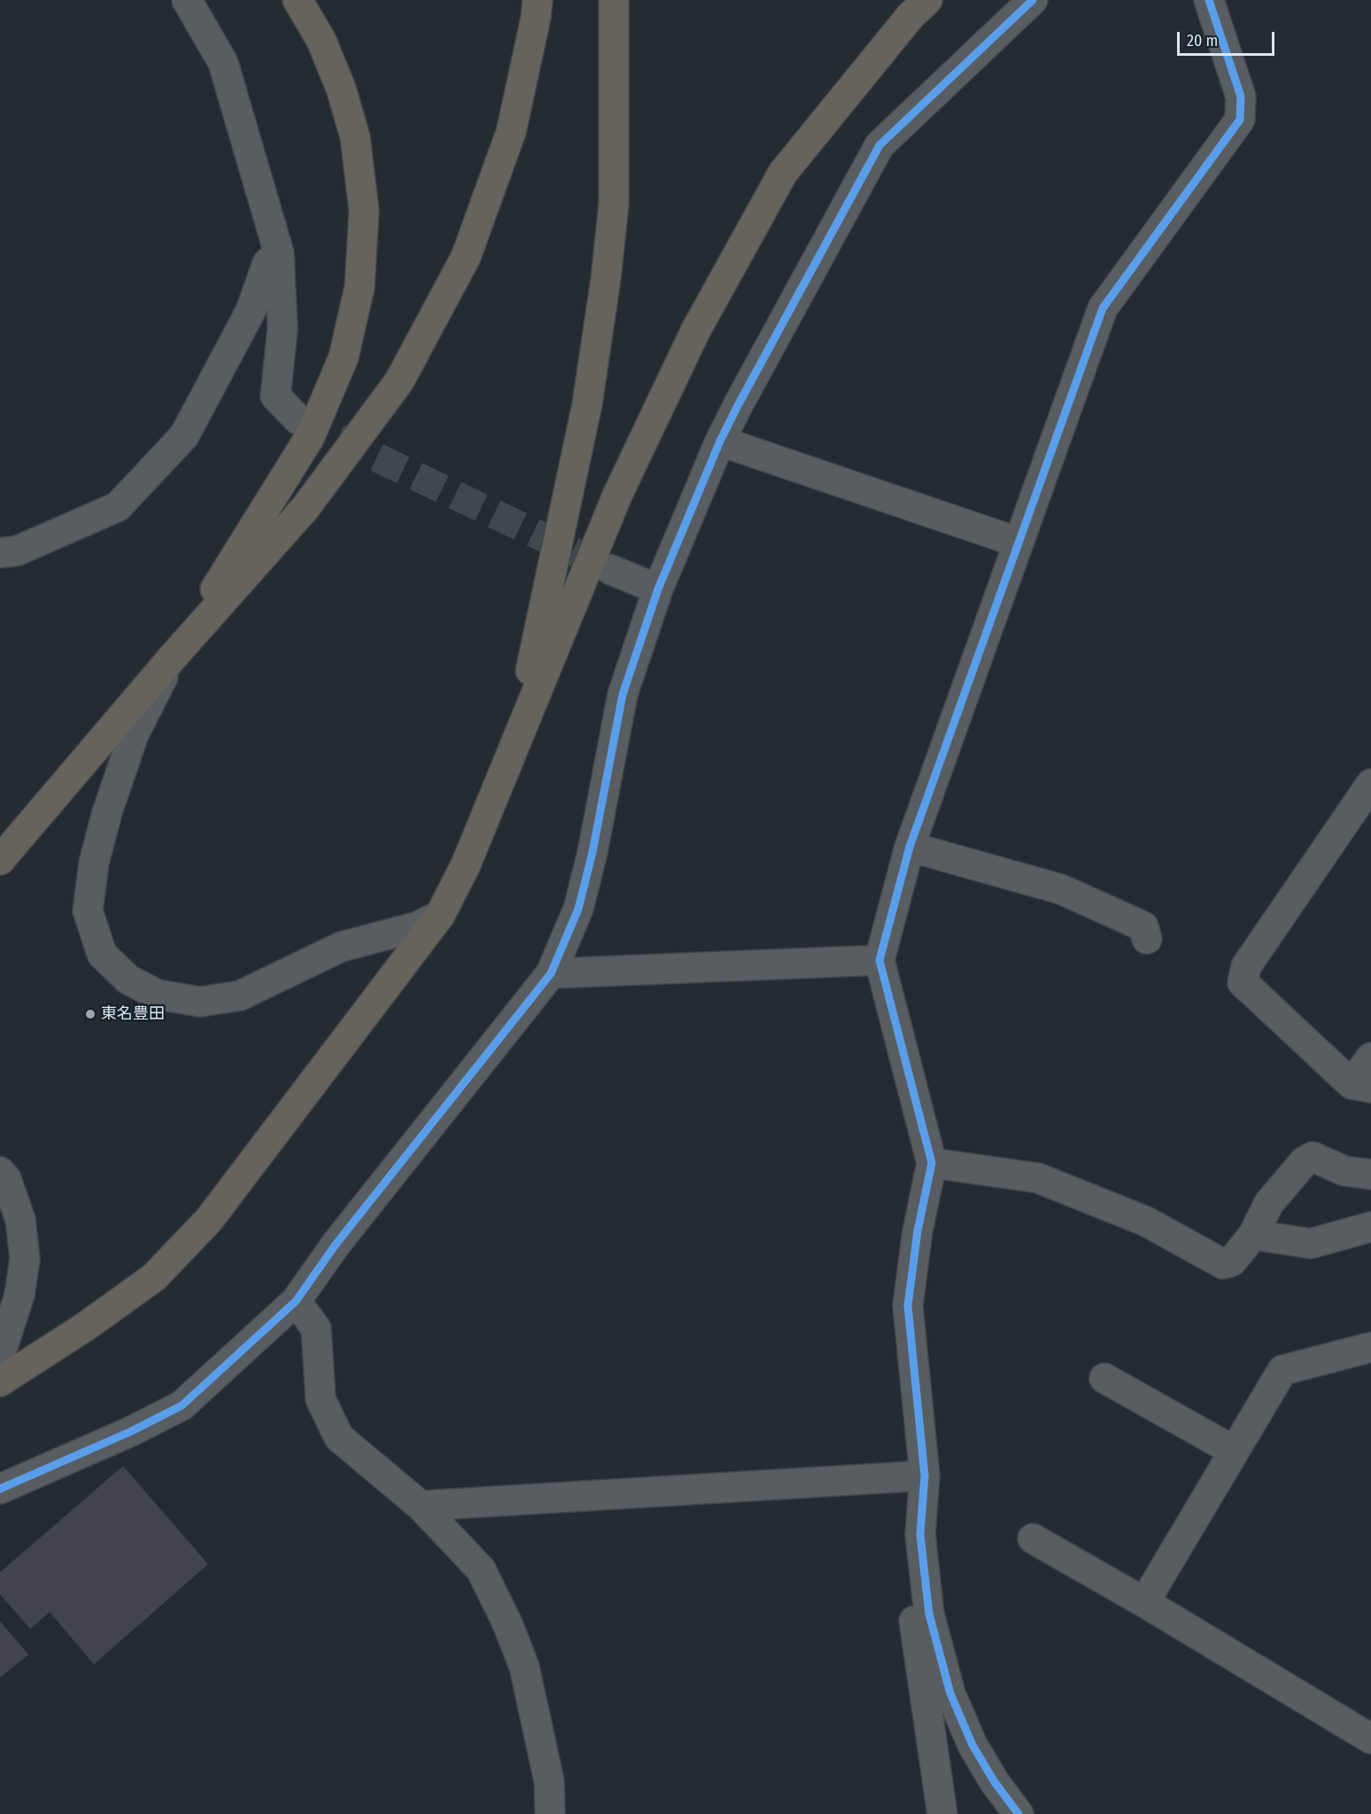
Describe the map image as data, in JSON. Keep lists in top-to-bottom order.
{
  "places": ["東名豊田"],
  "scale_bar": "20 m"
}
